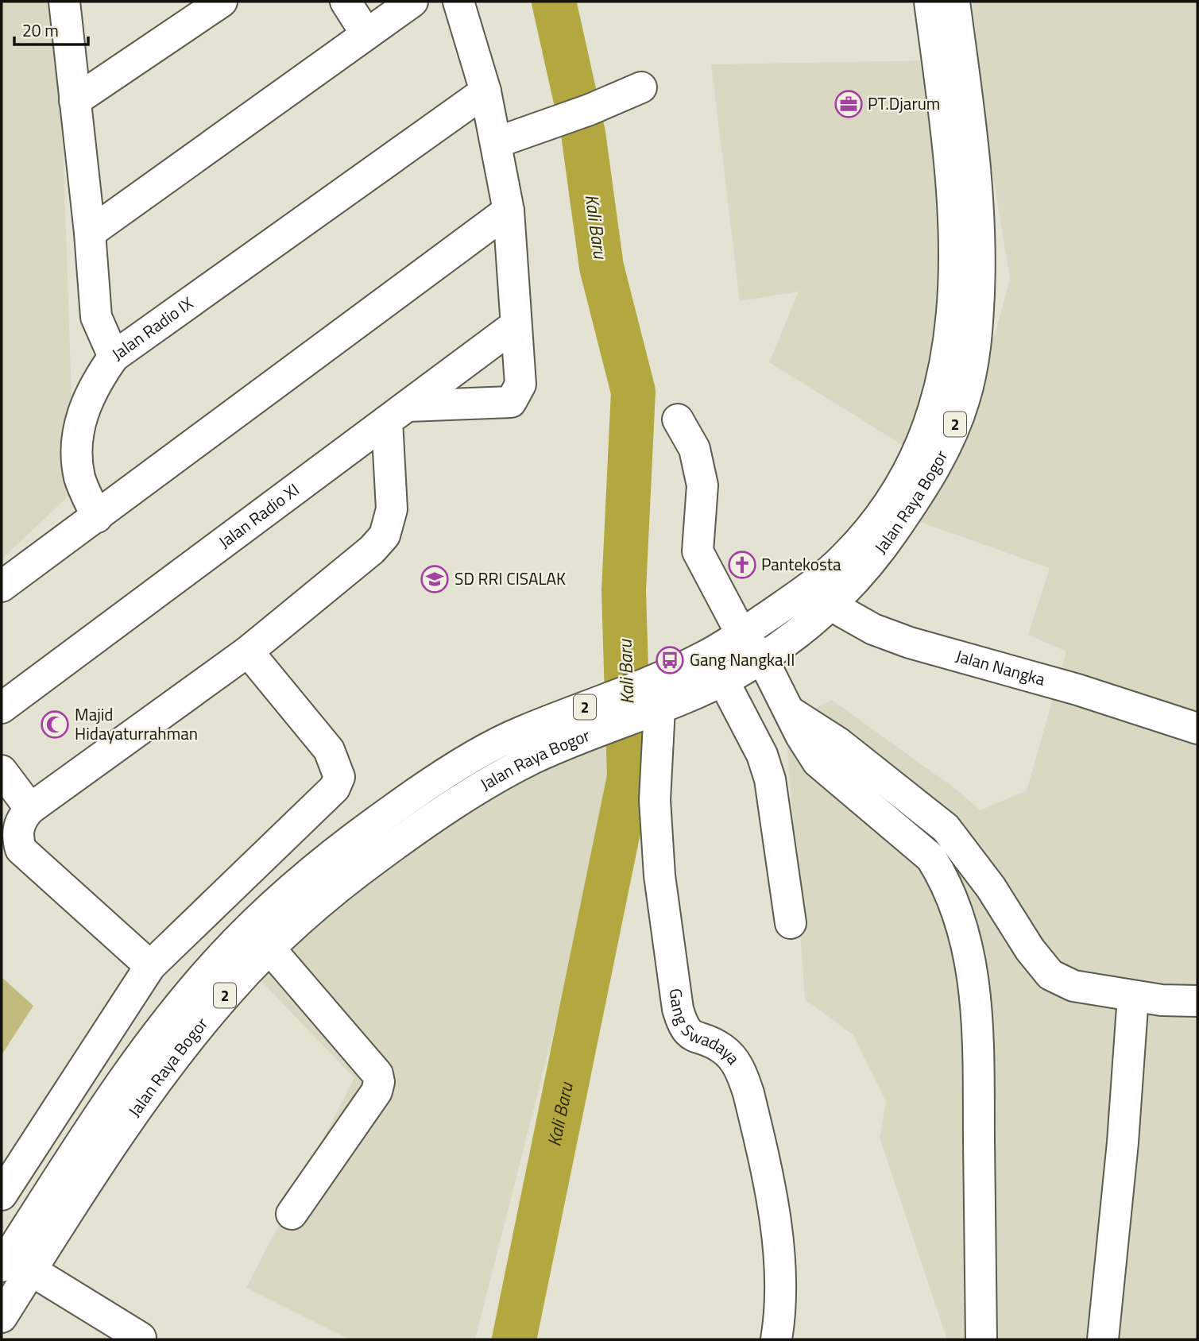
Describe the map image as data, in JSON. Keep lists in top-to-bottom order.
{
  "streets": {
    "main road": [
      "Jalan Radio IX",
      "2",
      "Jalan Raya Bogor",
      "Jalan Radio XI",
      "Jalan Nangka",
      "Gang Swadaya"
    ]
  },
  "crossings": [
    ["Jalan Raya Bogor", "Jalan Nangka"],
    ["Jalan Raya Bogor", "Gang Swadaya"]
  ],
  "water": ["Kali Baru"],
  "places": {
    "office": ["PT.Djarum"],
    "church": ["Pantekosta"],
    "school or university": ["SD RRI CISALAK"],
    "bus stop": ["Gang Nangka II"],
    "mosque": ["Majid Hidayaturrahman"]
  },
  "scale_bar": "20 m"
}
